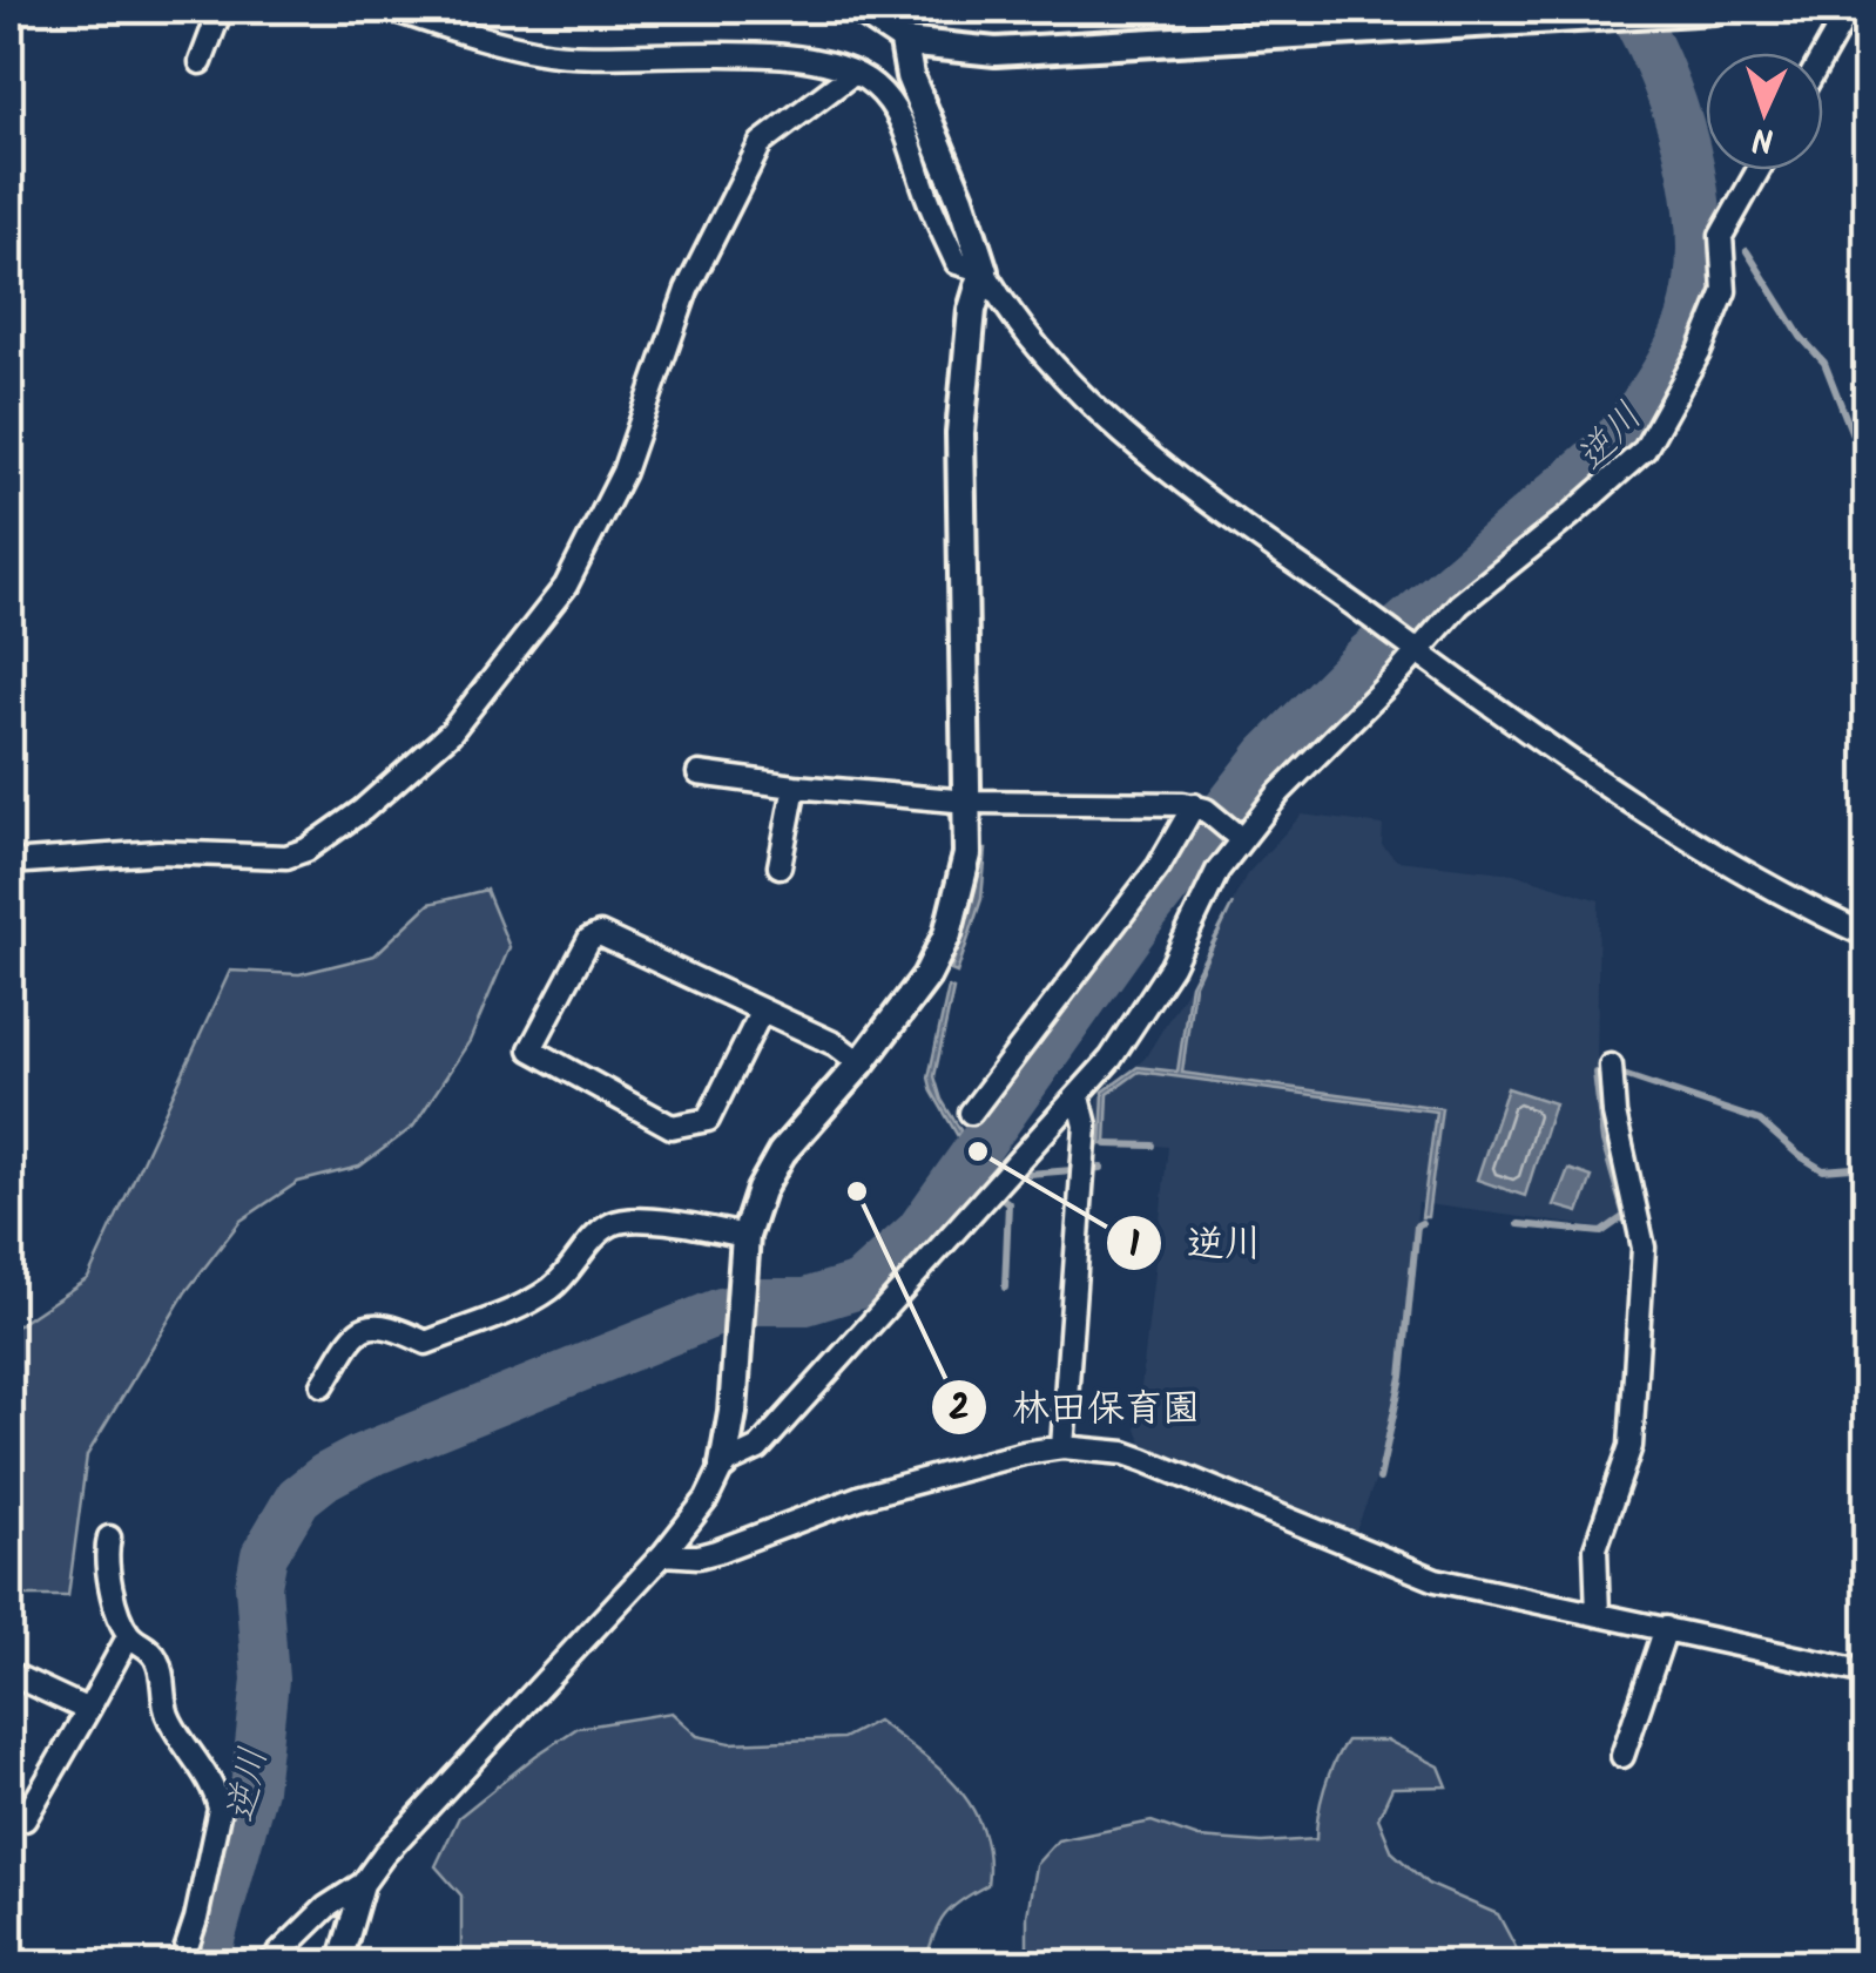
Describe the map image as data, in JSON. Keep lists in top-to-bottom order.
{
  "water": ["逆川"],
  "places": ["逆川", "林田保育園"],
  "north": "bottom"
}
